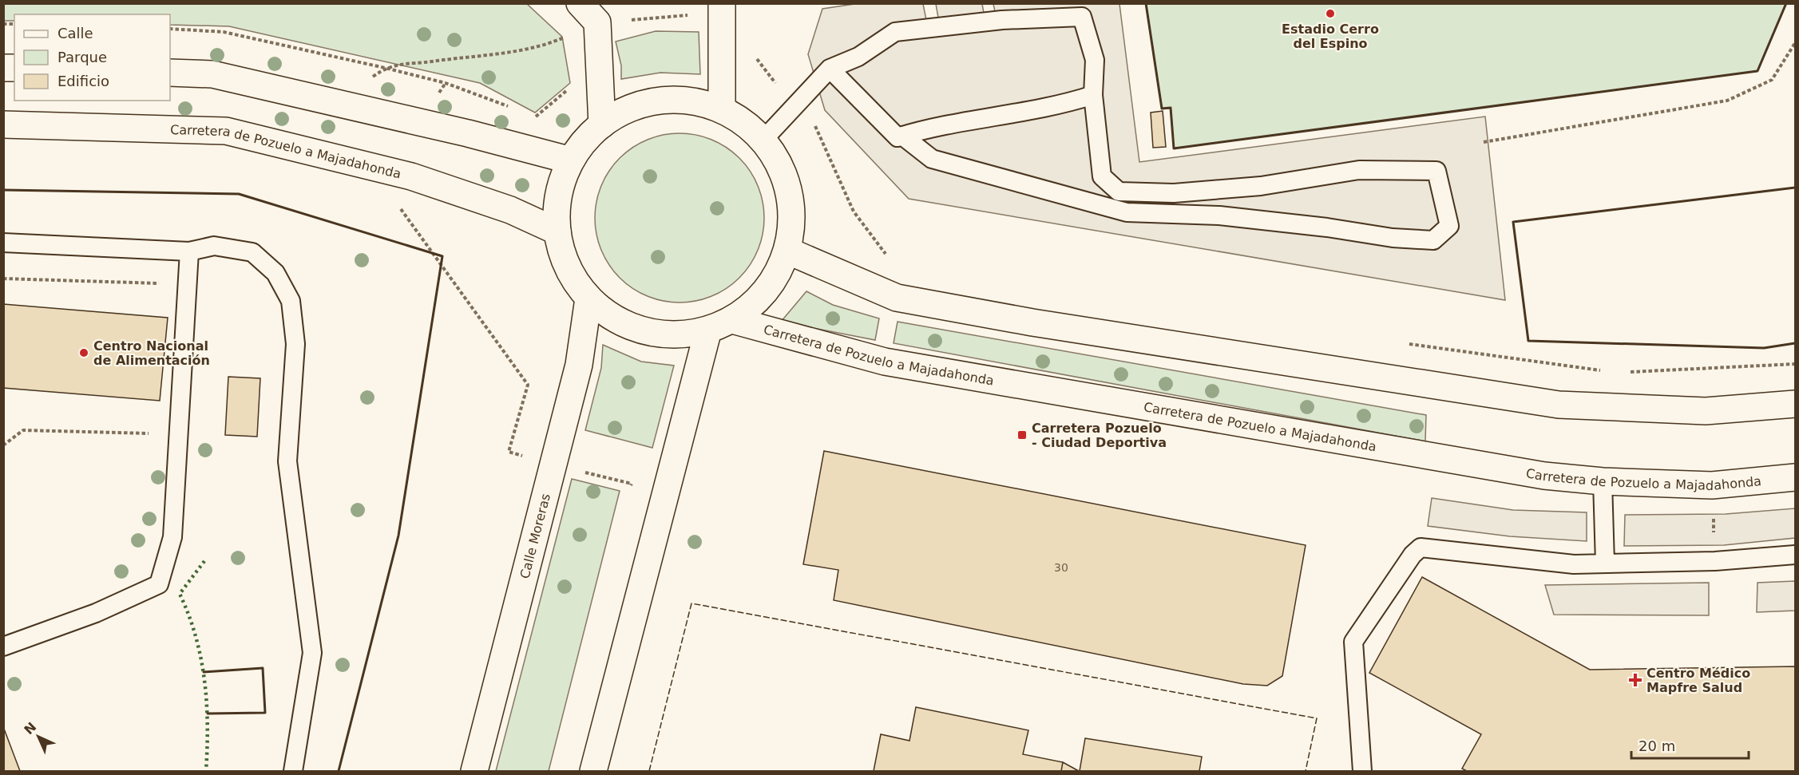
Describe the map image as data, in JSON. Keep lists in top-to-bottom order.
{
  "streets": {
    "street": ["Carretera de Pozuelo a Majadahonda", "Calle Moreras"]
  },
  "places": {
    "other": ["Estadio Cerro del Espino", "Centro Nacional de Alimentación"],
    "transit": ["Carretera Pozuelo - Ciudad Deportiva"],
    "health": ["Centro Médico Mapfre Salud"]
  },
  "house_numbers": ["30"],
  "legend": ["Calle", "Parque", "Edificio"],
  "scale_bar": "20 m",
  "north": "top left"
}
